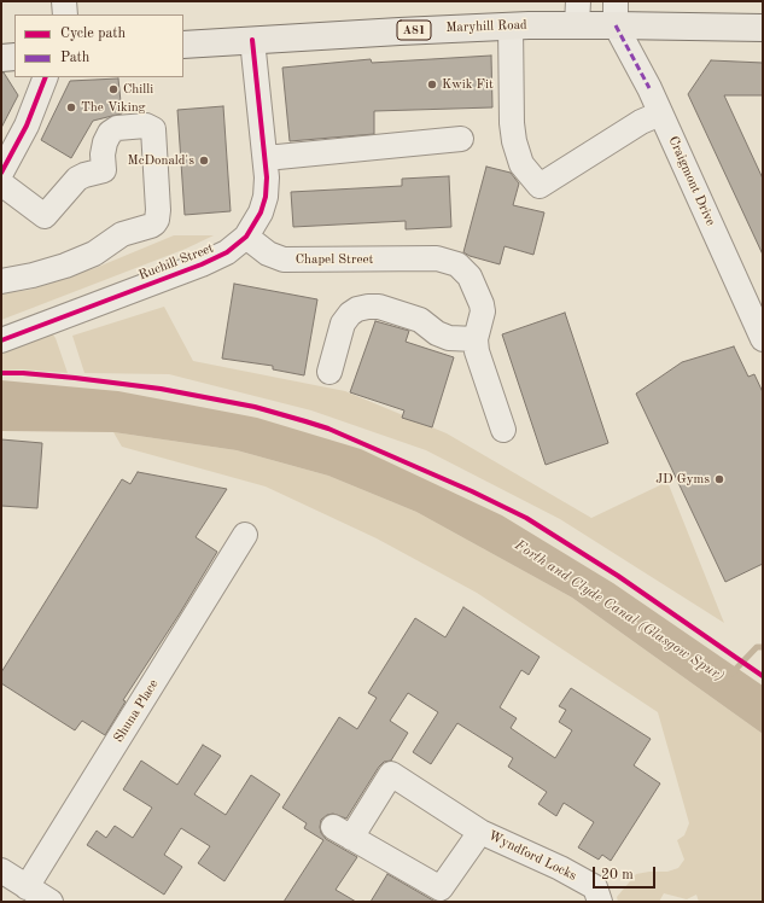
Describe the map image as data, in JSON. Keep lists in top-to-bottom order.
{
  "streets": {
    "main road": ["Maryhill Road", "A81"],
    "street": [
      "Craigmont Drive",
      "Chapel Street",
      "Ruchill Street",
      "Shuna Place",
      "Wyndford Locks"
    ]
  },
  "crossings": [
    ["Maryhill Road", "Craigmont Drive"],
    ["Maryhill Road", "Ruchill Street"],
    ["Chapel Street", "Ruchill Street"]
  ],
  "water": ["Forth and Clyde Canal (Glasgow Spur)"],
  "places": [
    "Kwik Fit",
    "Chilli",
    "The Viking",
    "McDonald's",
    "JD Gyms"
  ],
  "legend": ["Cycle path", "Path"],
  "scale_bar": "20 m"
}
